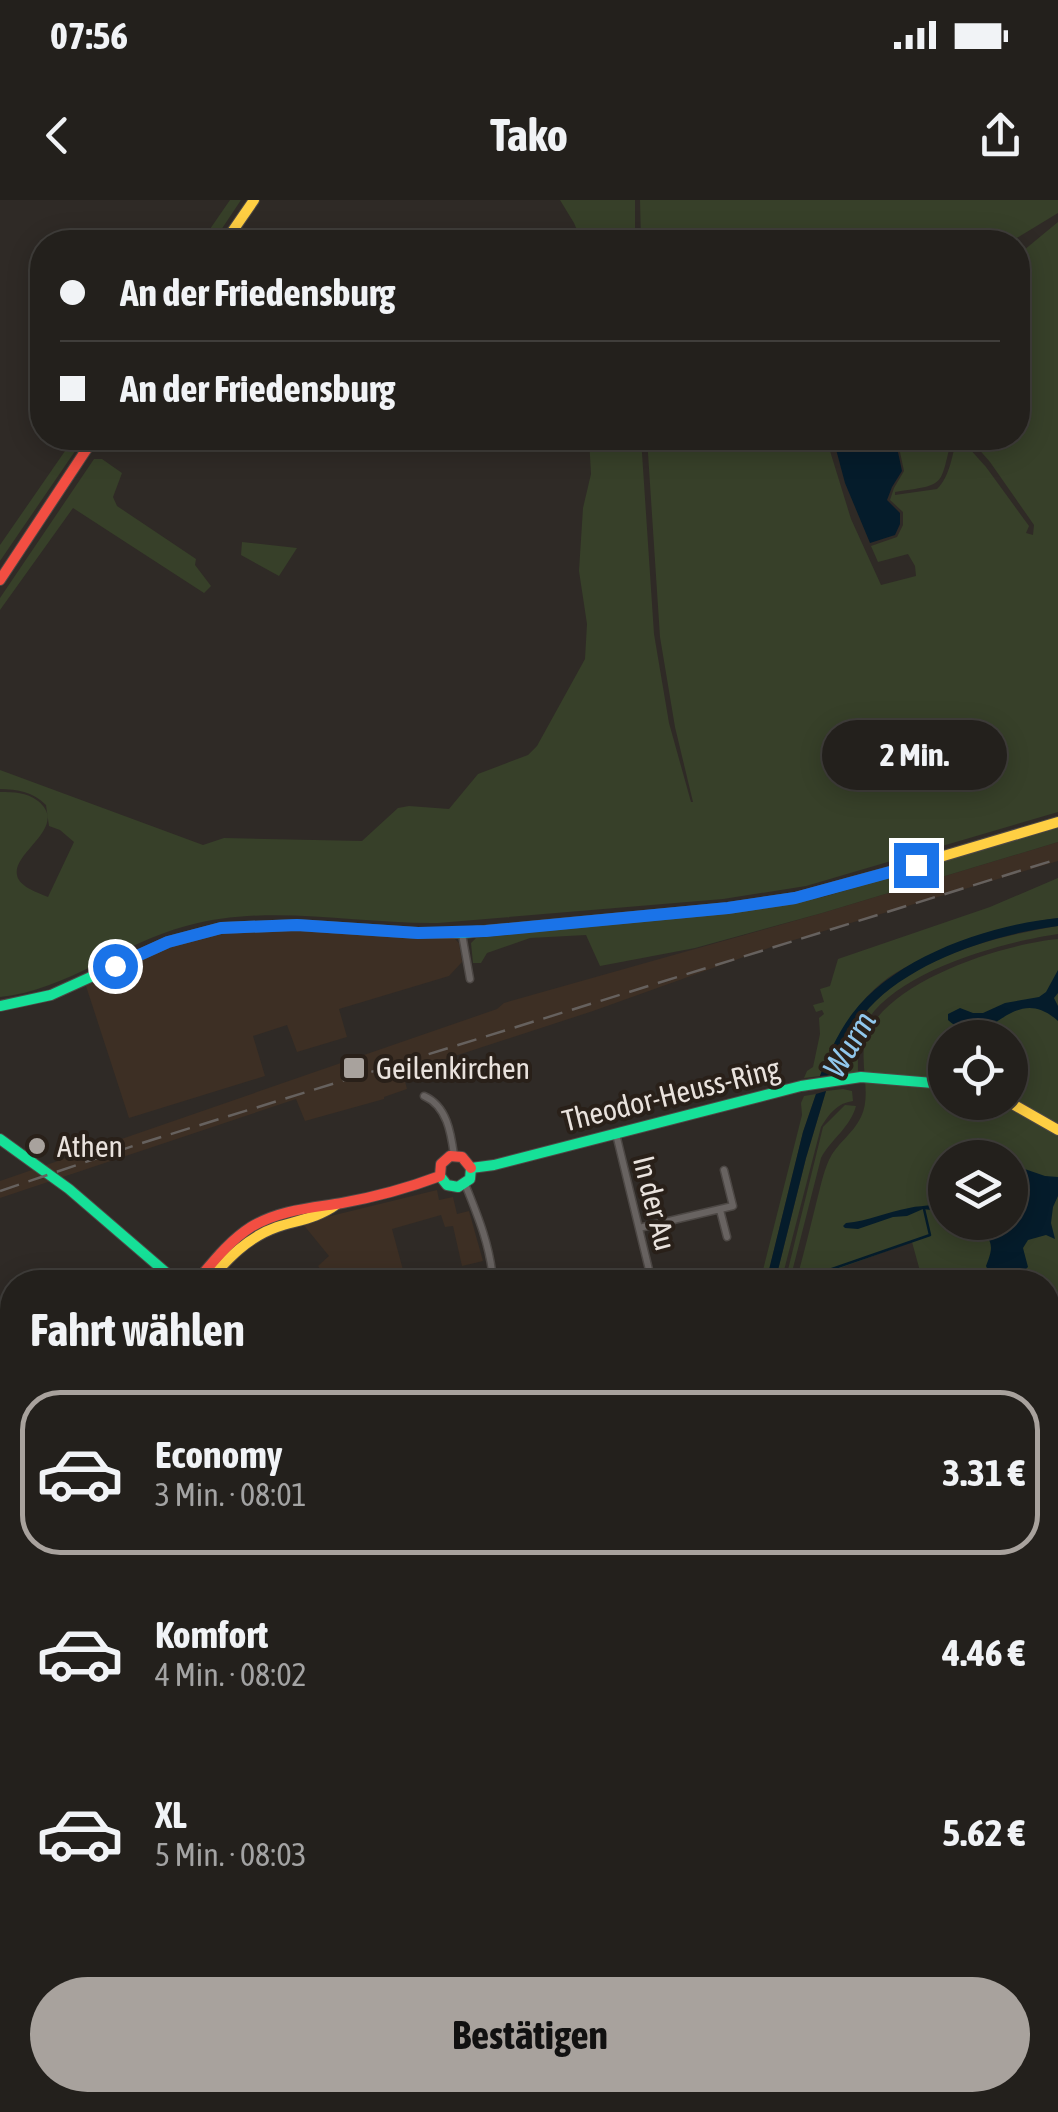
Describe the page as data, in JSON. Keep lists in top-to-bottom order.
{
  "streets": {
    "main road": ["Theodor-Heuss-Ring"],
    "street": ["In der Au"]
  },
  "crossings": [
    ["Theodor-Heuss-Ring", "In der Au"]
  ],
  "water": ["Wurm"],
  "places": {
    "transit": ["Geilenkirchen"],
    "other": ["Athen"]
  },
  "page": {
    "status": "07:56",
    "header": "Tako",
    "banner": ["An der Friedensburg", "An der Friedensburg"],
    "bubble": "2 Min.",
    "heading": "Fahrt wählen",
    "list": [
      {
        "name": "Economy",
        "note": "3 Min. · 08:01",
        "value": "3.31 €"
      },
      {
        "name": "Komfort",
        "note": "4 Min. · 08:02",
        "value": "4.46 €"
      },
      {
        "name": "XL",
        "note": "5 Min. · 08:03",
        "value": "5.62 €"
      }
    ],
    "buttons": "Bestätigen"
  }
}
